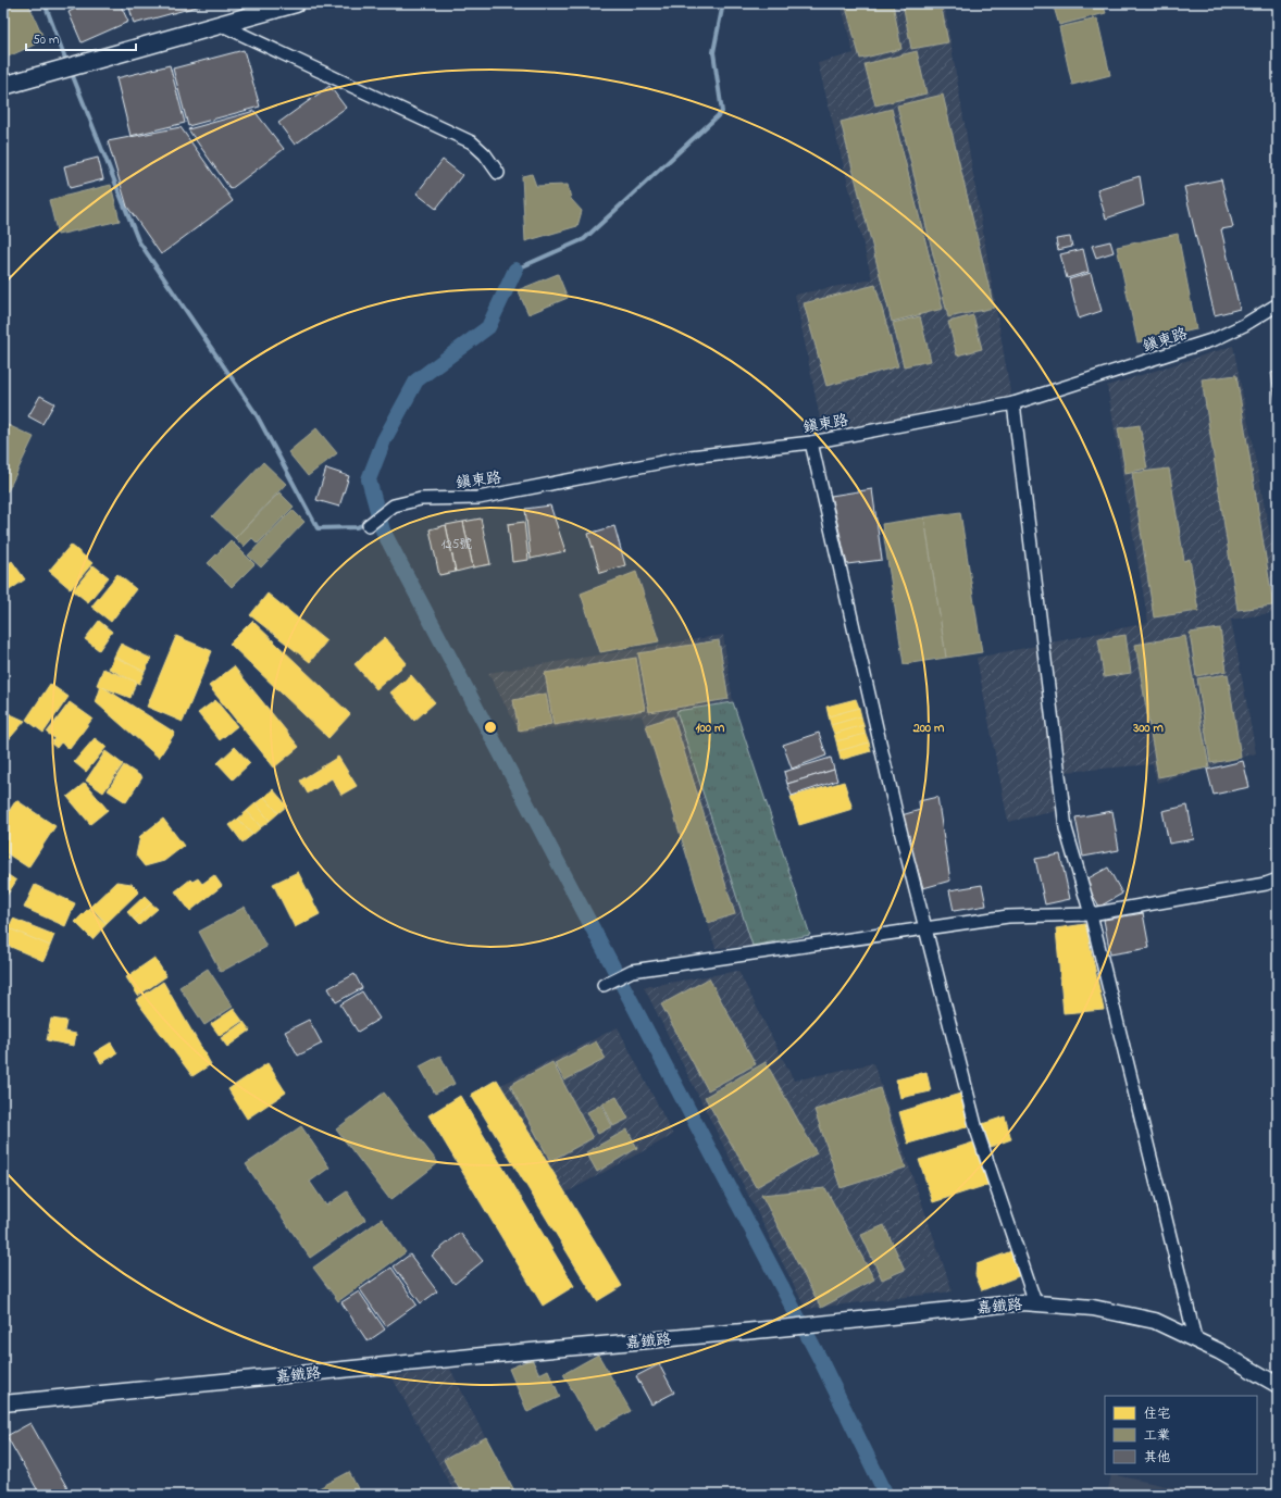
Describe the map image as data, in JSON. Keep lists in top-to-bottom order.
{
  "streets": {
    "street": ["鎮東路", "嘉鐵路"]
  },
  "house_numbers": ["125號"],
  "legend": ["住宅", "工業", "其他"],
  "scale_bar": "50 m",
  "rings": ["100 m", "200 m", "300 m"]
}
